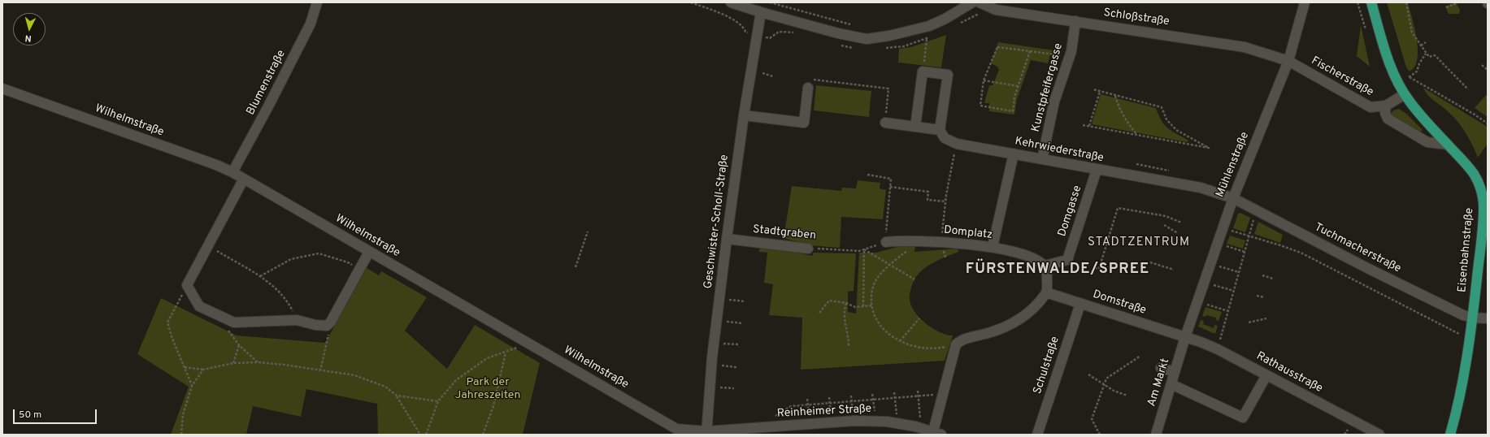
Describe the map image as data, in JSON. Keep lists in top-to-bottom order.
{
  "streets": {
    "main road": ["Eisenbahnstraße"],
    "street": [
      "Schloßstraße",
      "Fischerstraße",
      "Blumenstraße",
      "Kunstpfeifergasse",
      "Wilhelmstraße",
      "Kehrwiederstraße",
      "Mühlenstraße",
      "Domgasse",
      "Geschwister-Scholl-Straße",
      "Stadtgraben",
      "Domplatz",
      "Tuchmacherstraße",
      "Domstraße",
      "Schulstraße",
      "Rathausstraße",
      "Am Markt",
      "Reinheimer Straße"
    ]
  },
  "crossings": [
    ["Schloßstraße", "Fischerstraße"],
    ["Schloßstraße", "Kunstpfeifergasse"],
    ["Schloßstraße", "Mühlenstraße"],
    ["Fischerstraße", "Mühlenstraße"],
    ["Fischerstraße", "Eisenbahnstraße"],
    ["Blumenstraße", "Wilhelmstraße"],
    ["Kunstpfeifergasse", "Kehrwiederstraße"],
    ["Wilhelmstraße", "Geschwister-Scholl-Straße"],
    ["Wilhelmstraße", "Reinheimer Straße"],
    ["Kehrwiederstraße", "Mühlenstraße"],
    ["Kehrwiederstraße", "Domgasse"],
    ["Kehrwiederstraße", "Tuchmacherstraße"],
    ["Mühlenstraße", "Tuchmacherstraße"],
    ["Mühlenstraße", "Domstraße"],
    ["Mühlenstraße", "Rathausstraße"],
    ["Mühlenstraße", "Am Markt"],
    ["Domgasse", "Domplatz"],
    ["Geschwister-Scholl-Straße", "Stadtgraben"],
    ["Geschwister-Scholl-Straße", "Reinheimer Straße"],
    ["Tuchmacherstraße", "Eisenbahnstraße"],
    ["Domstraße", "Schulstraße"],
    ["Domstraße", "Rathausstraße"],
    ["Domstraße", "Am Markt"],
    ["Rathausstraße", "Am Markt"]
  ],
  "districts": ["STADTZENTRUM", "FÜRSTENWALDE/SPREE"],
  "parks": ["Park der Jahreszeiten"],
  "scale_bar": "50 m",
  "north": "bottom"
}
